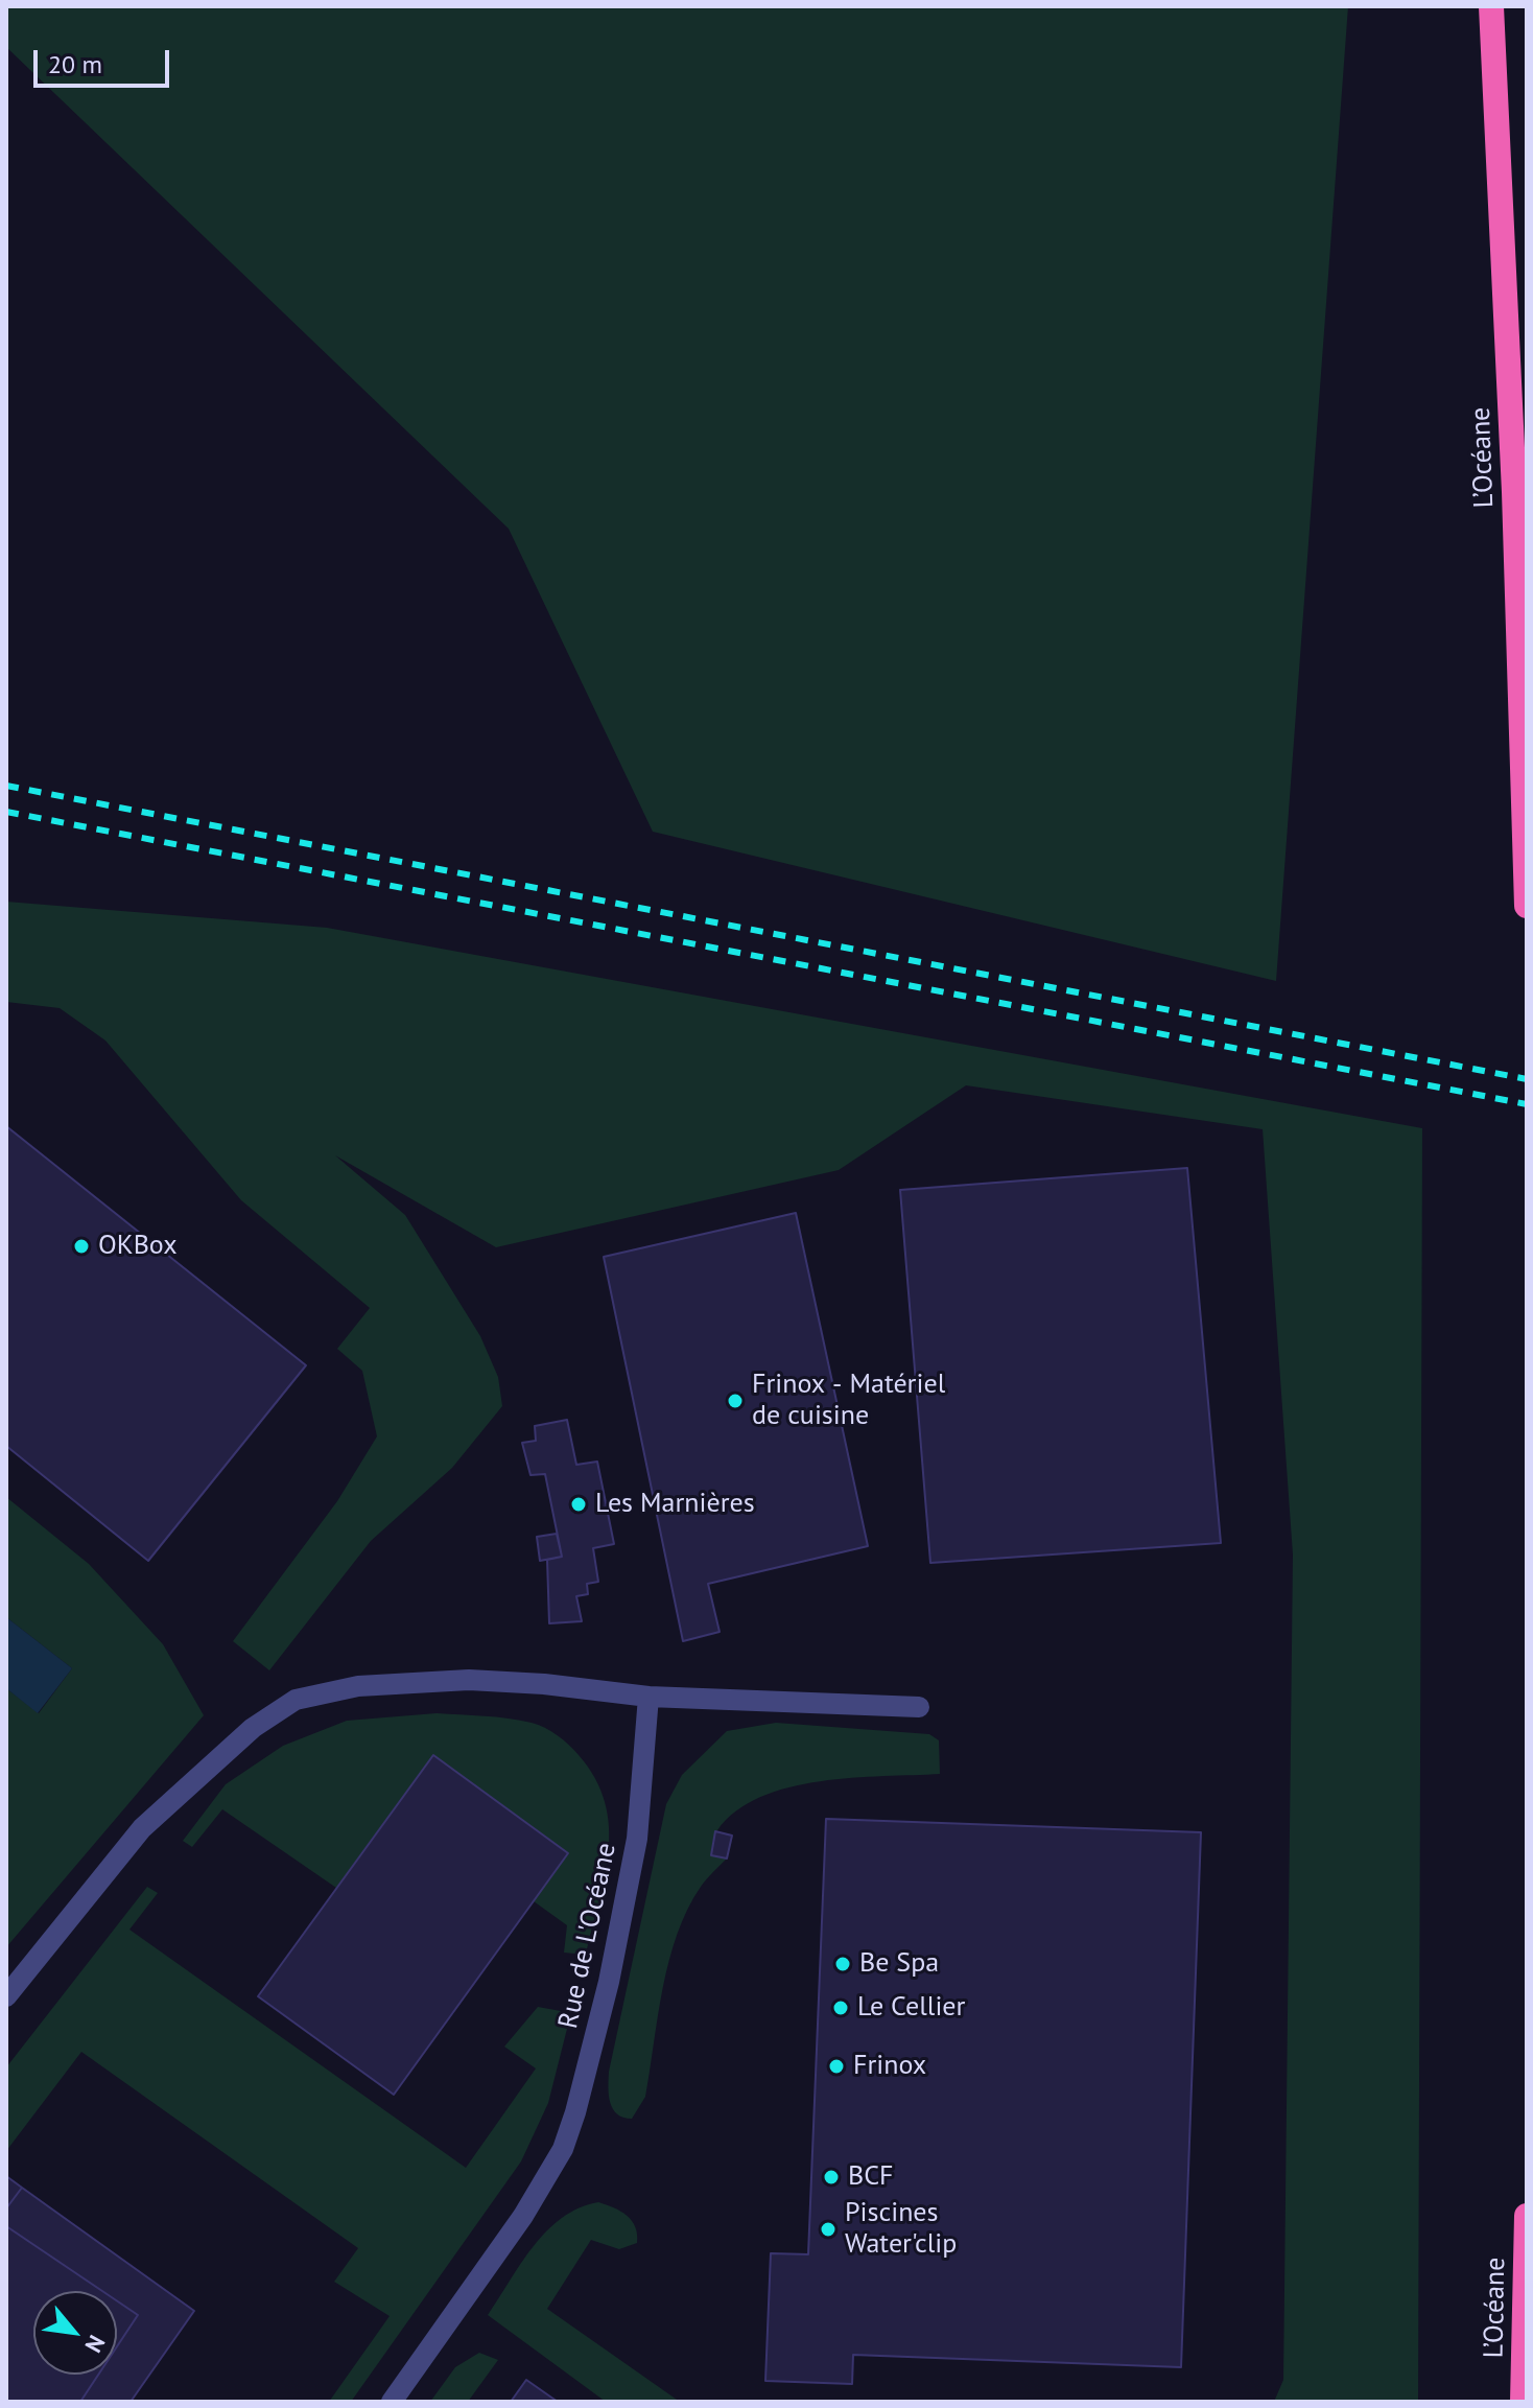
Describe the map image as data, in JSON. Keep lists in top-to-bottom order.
{
  "streets": {
    "highway": ["L’Océane"],
    "lane": ["Rue de L'Océane"]
  },
  "places": [
    "OKBox",
    "Frinox - Matériel de cuisine",
    "Les Marnières",
    "Be Spa",
    "Le Cellier",
    "Frinox",
    "BCF",
    "Piscines Water'clip"
  ],
  "scale_bar": "20 m",
  "north": "bottom right"
}
